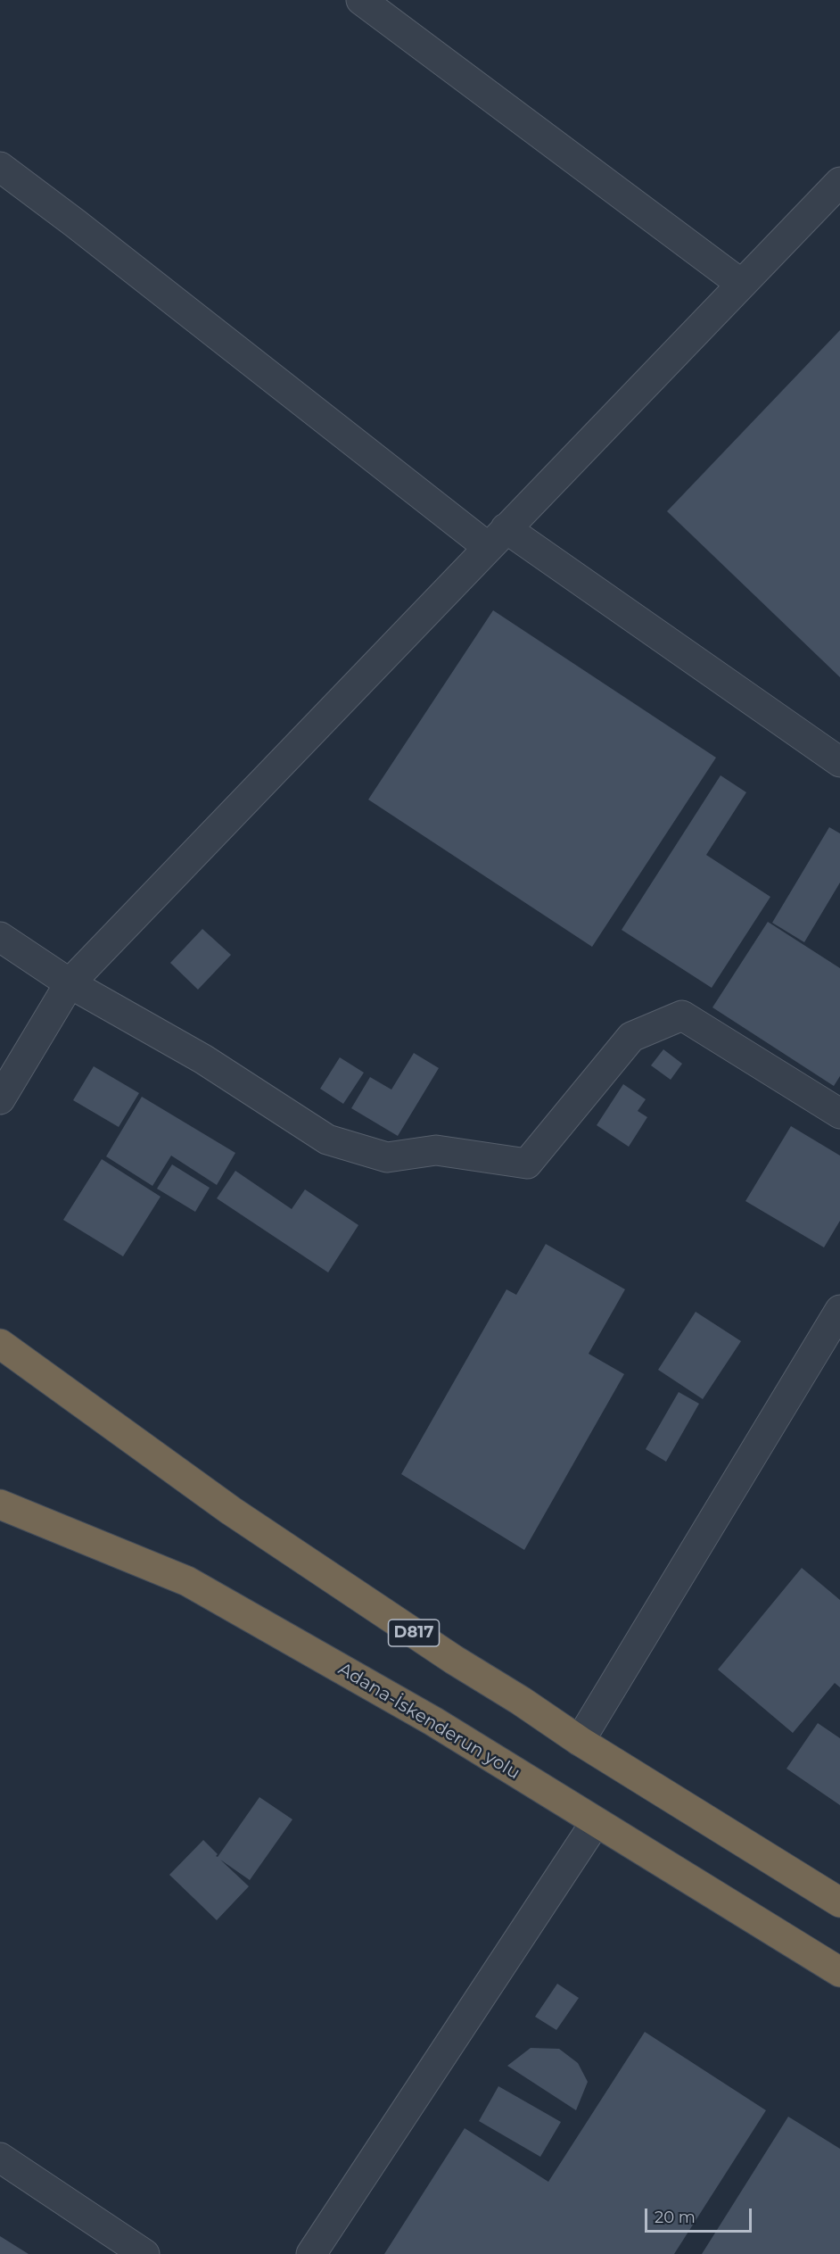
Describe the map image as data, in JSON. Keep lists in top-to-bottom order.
{
  "streets": {
    "highway": ["D817", "Adana-İskenderun yolu"]
  },
  "scale_bar": "20 m"
}
